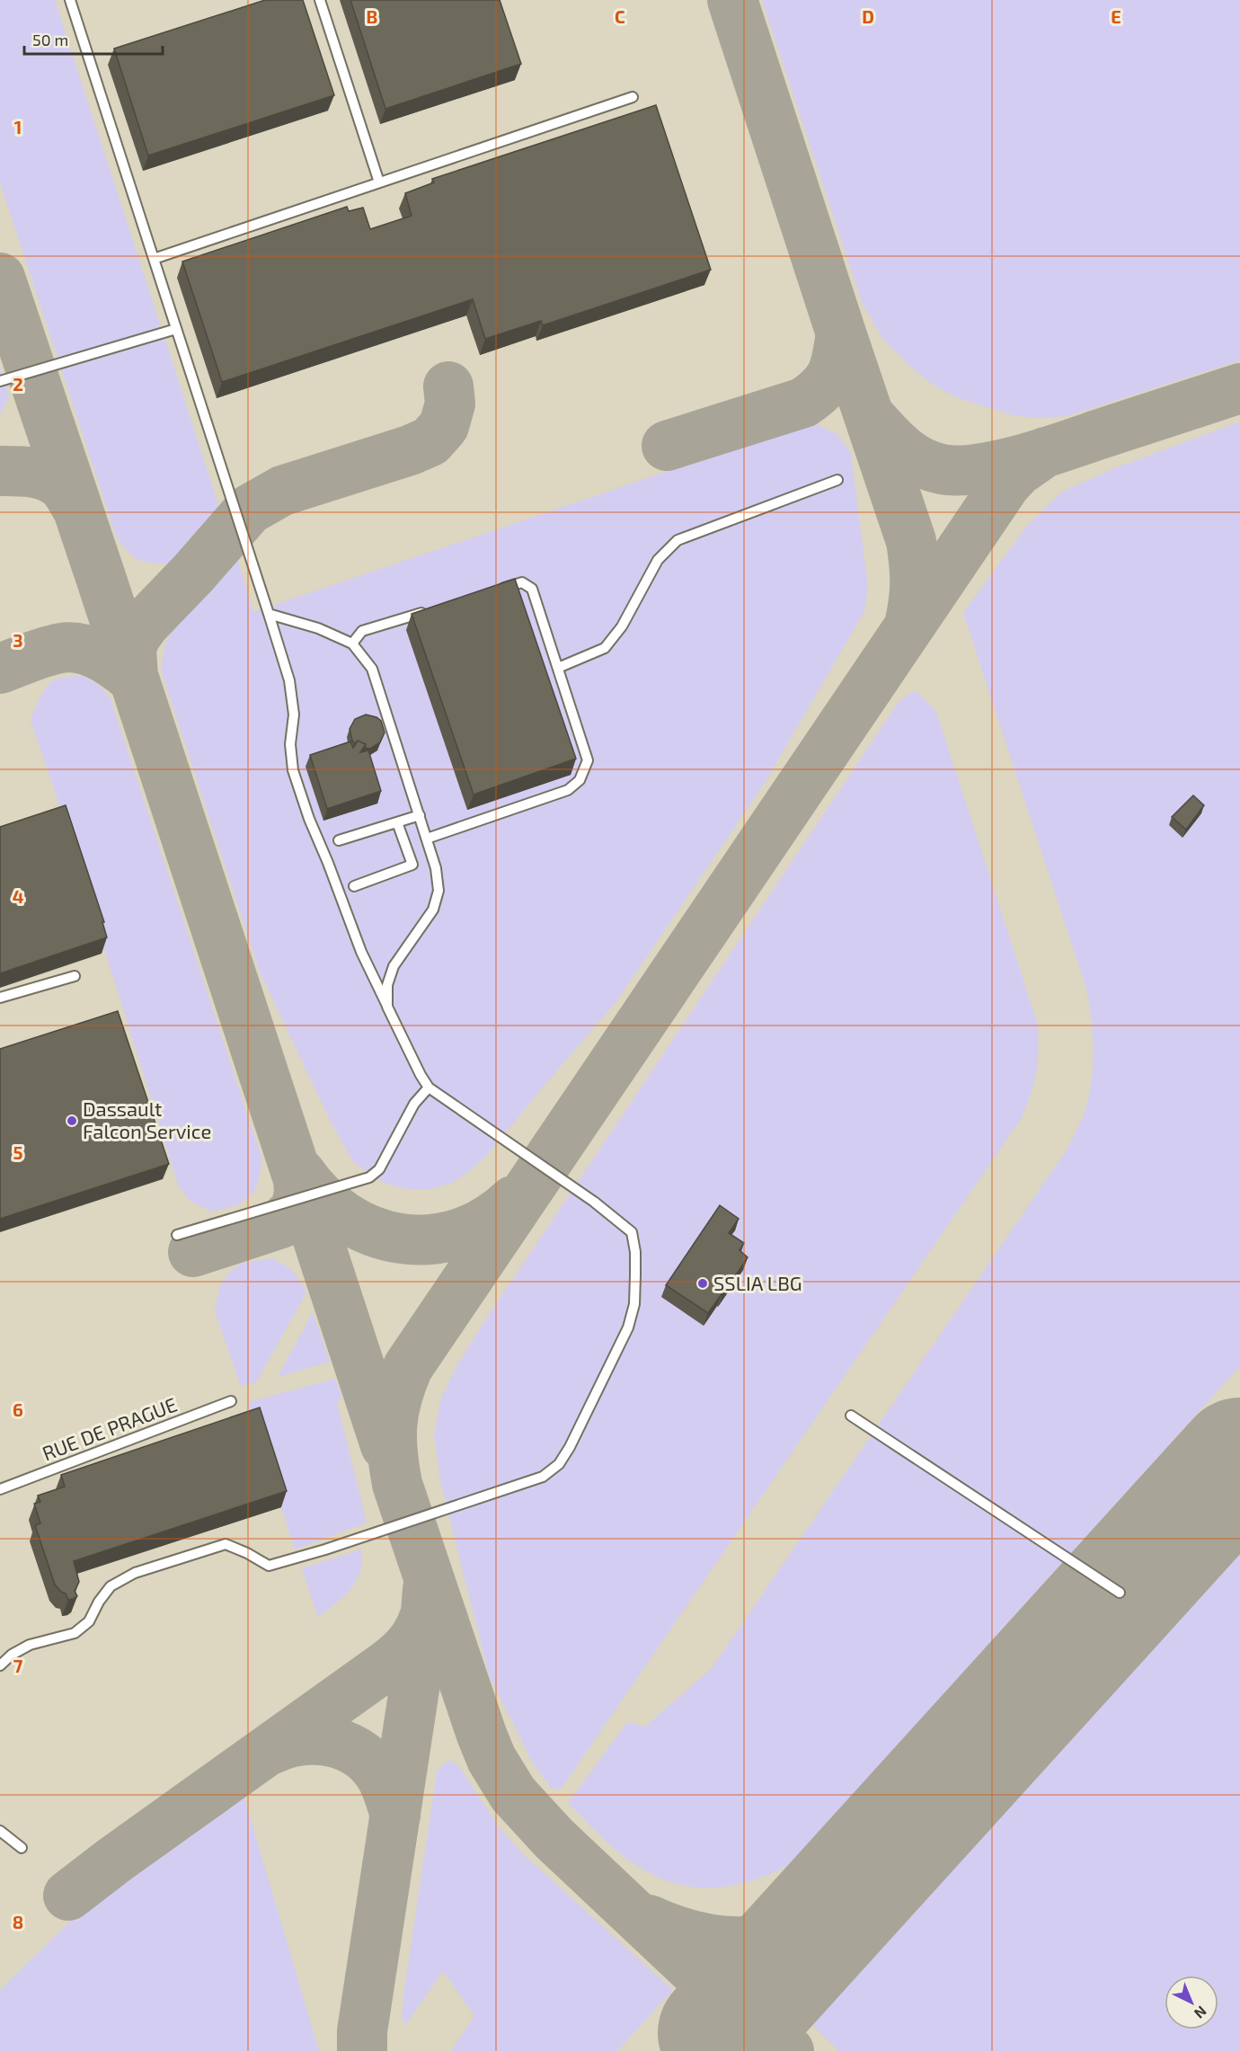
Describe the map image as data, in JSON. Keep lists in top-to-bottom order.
{
  "streets": {
    "lane": ["RUE DE PRAGUE"]
  },
  "places": ["Dassault Falcon Service", "SSLIA LBG"],
  "scale_bar": "50 m",
  "north": "bottom right",
  "grid": {
    "columns": [
      "B",
      "C",
      "D",
      "E"
    ],
    "rows": [
      "1",
      "2",
      "3",
      "4",
      "5",
      "6",
      "7",
      "8"
    ]
  }
}
